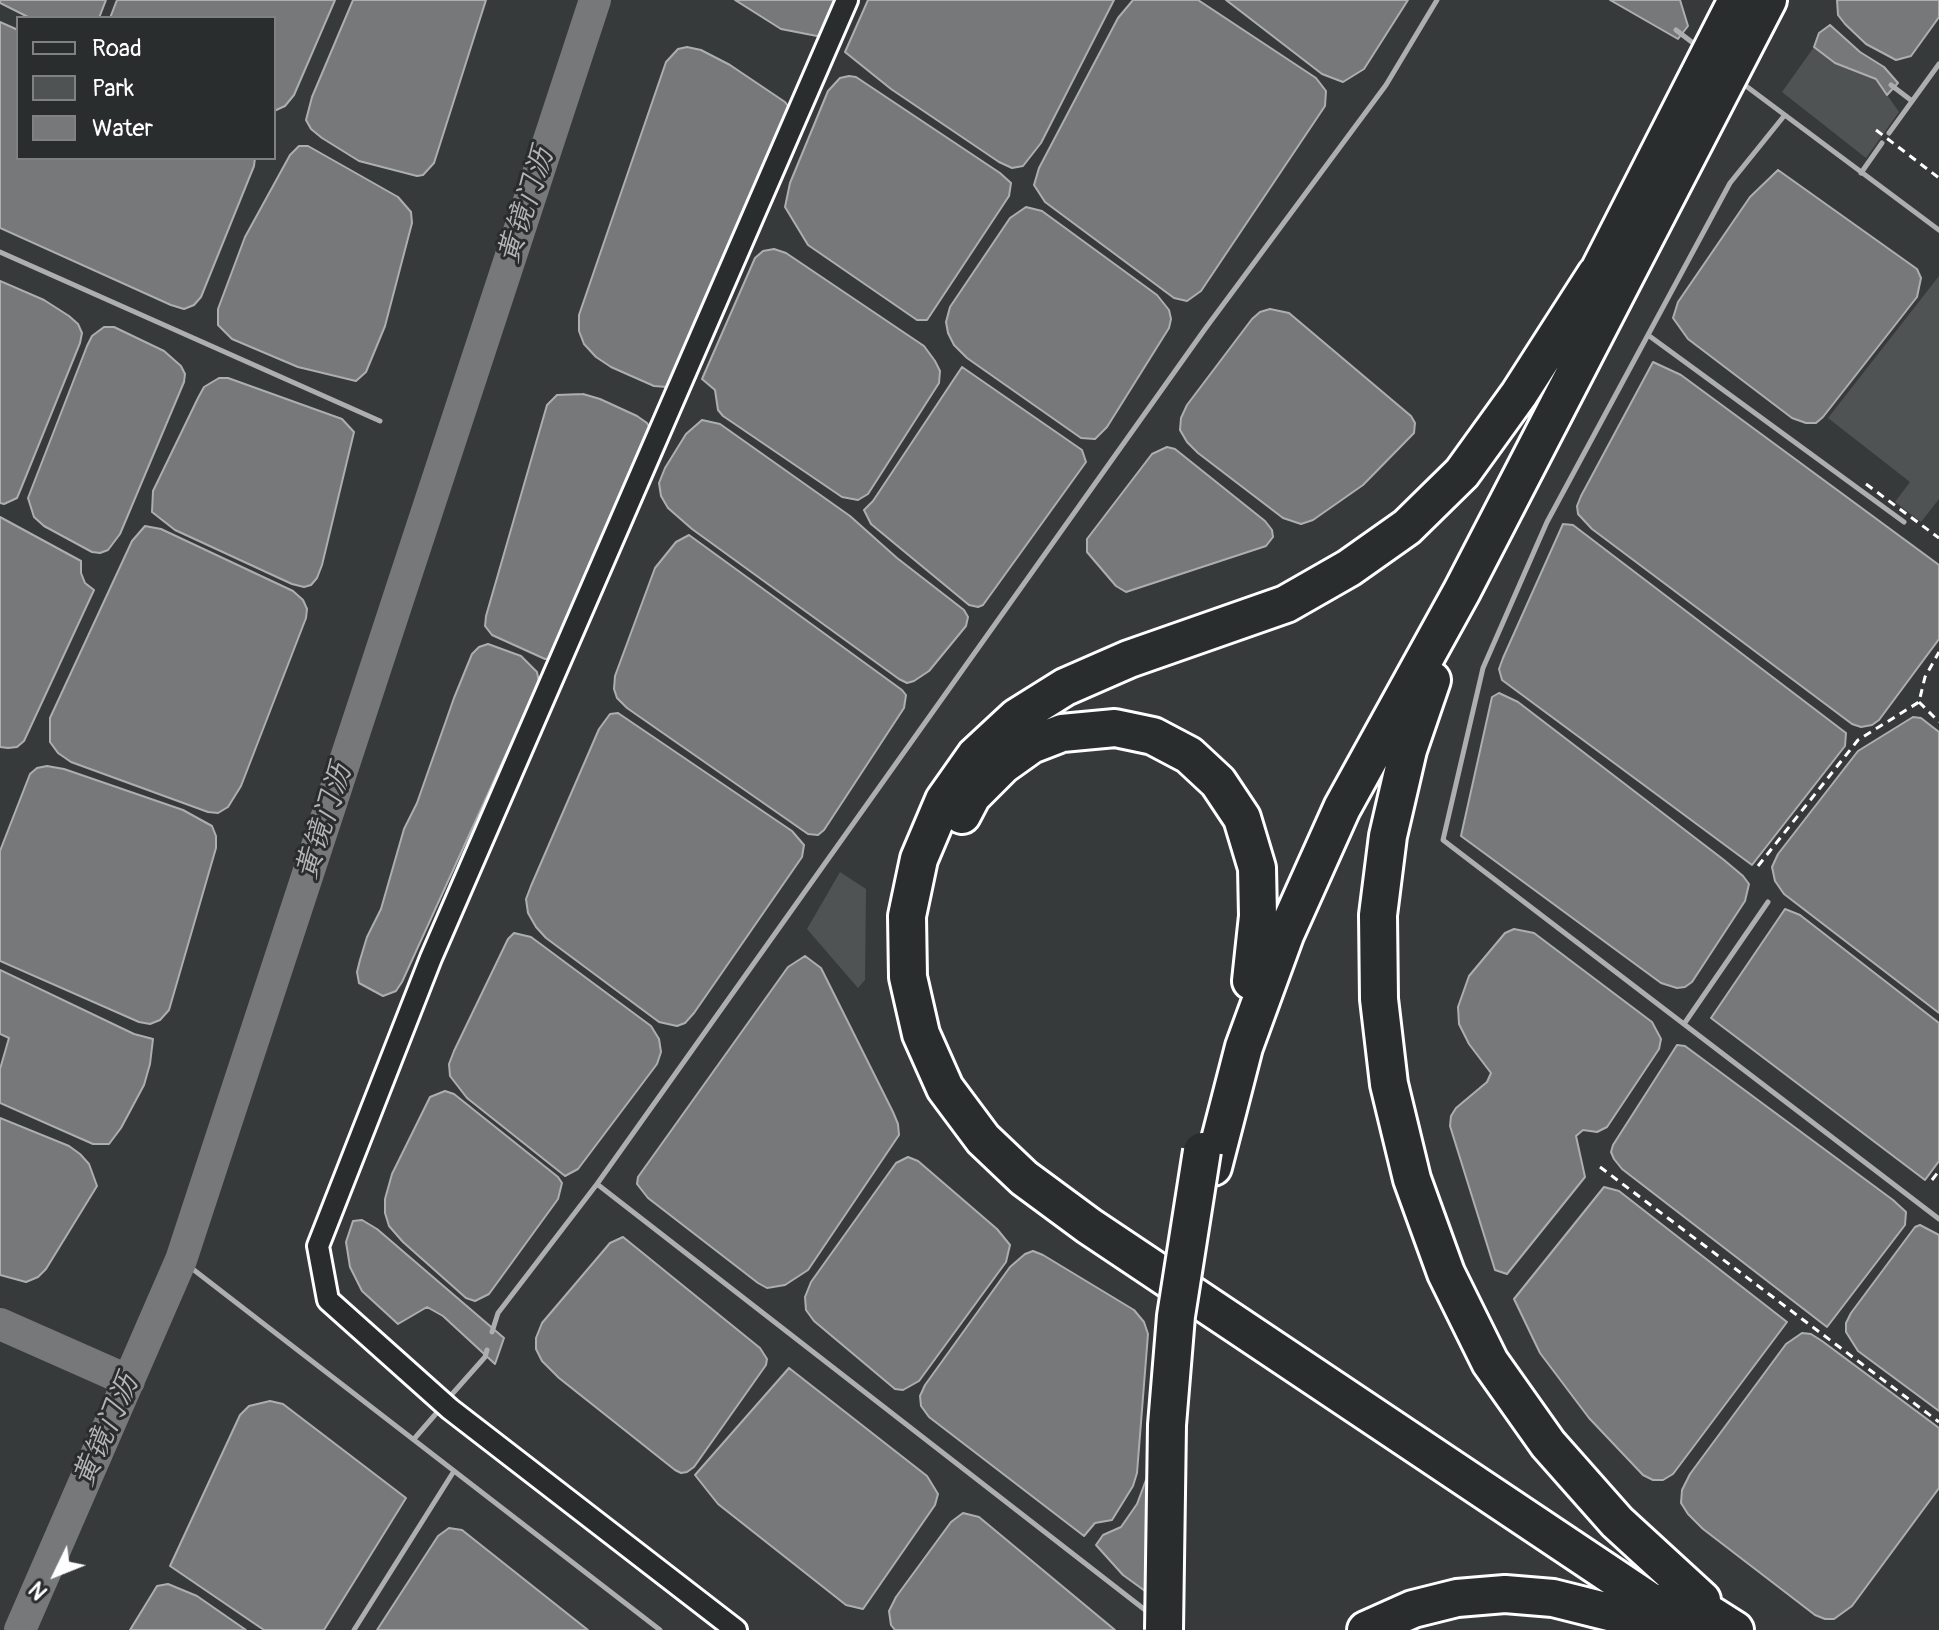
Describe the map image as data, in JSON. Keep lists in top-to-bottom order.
{
  "water": ["黄镜门沥"],
  "legend": ["Road", "Park", "Water"],
  "north": "bottom left"
}
